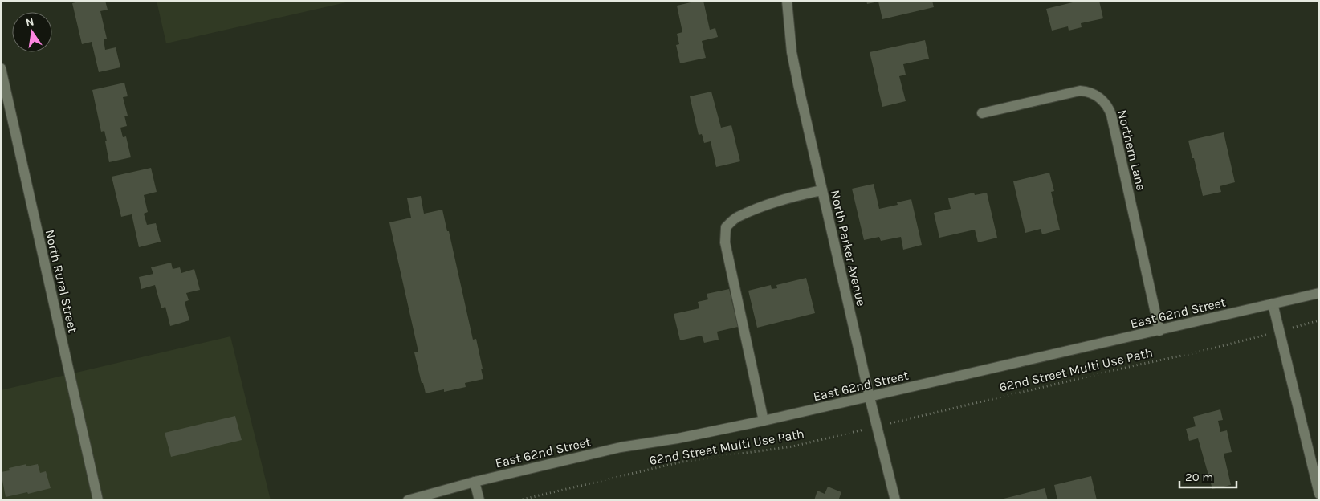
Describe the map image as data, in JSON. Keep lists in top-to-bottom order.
{
  "streets": {
    "street": [
      "Northern Lane",
      "North Parker Avenue",
      "North Rural Street",
      "East 62nd Street"
    ],
    "path": ["62nd Street Multi Use Path"]
  },
  "crossings": [
    ["Northern Lane", "East 62nd Street"],
    ["North Parker Avenue", "East 62nd Street"]
  ],
  "scale_bar": "20 m",
  "north": "top"
}
